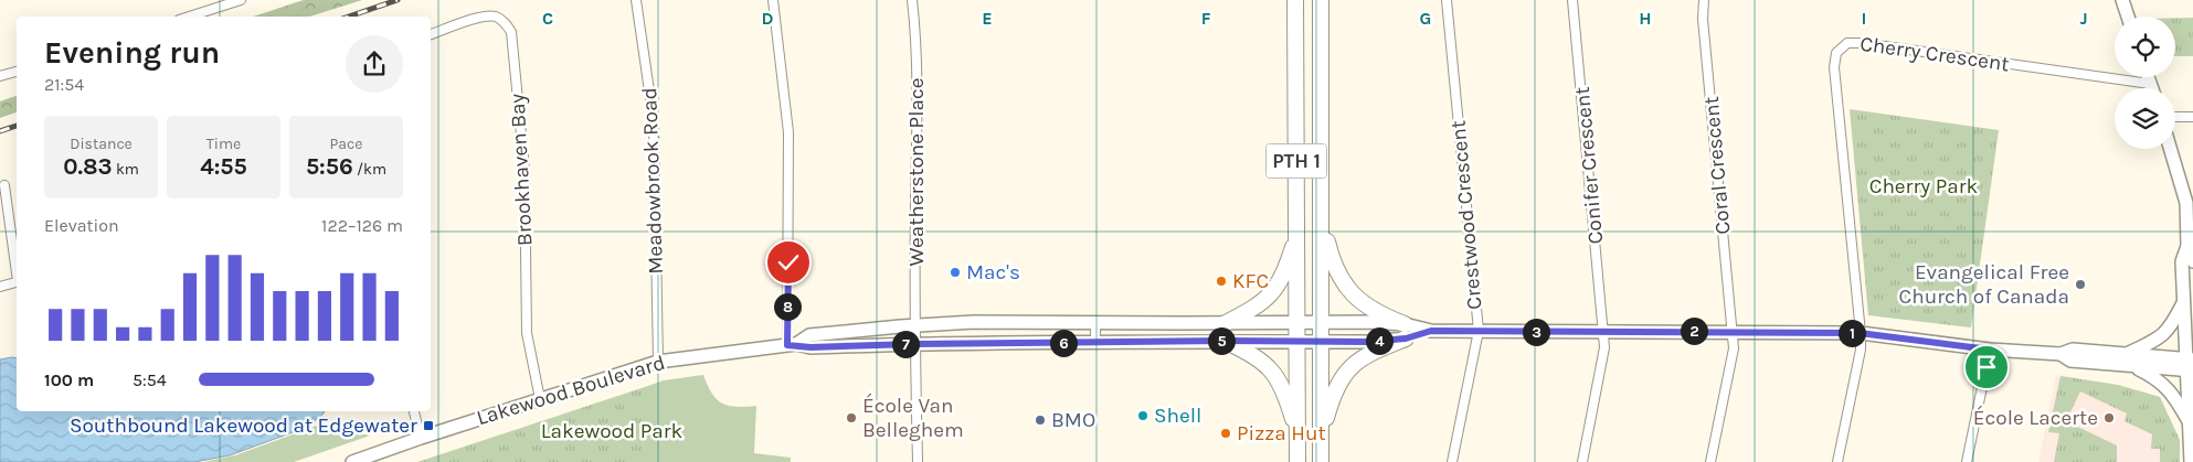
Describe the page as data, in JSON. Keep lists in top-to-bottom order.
{
  "streets": {
    "highway": ["PTH 1"],
    "street": [
      "Cherry Crescent",
      "Conifer Crescent",
      "Coral Crescent",
      "Brookhaven Bay",
      "Weatherstone Place",
      "Meadowbrook Road",
      "Crestwood Crescent",
      "Lakewood Boulevard"
    ]
  },
  "crossings": [
    ["PTH 1", "Lakewood Boulevard"],
    ["Brookhaven Bay", "Lakewood Boulevard"],
    ["Weatherstone Place", "Lakewood Boulevard"],
    ["Meadowbrook Road", "Lakewood Boulevard"]
  ],
  "parks": ["Cherry Park", "Lakewood Park"],
  "places": {
    "other": [
      "Mac's",
      "KFC",
      "Evangelical Free Church of Canada",
      "Shell",
      "École Van Belleghem",
      "École Lacerte",
      "BMO",
      "Pizza Hut"
    ],
    "transit": ["Southbound Lakewood at Edgewater"]
  },
  "page": {
    "heading": ["Evening run", "21:54"],
    "stats": [
      ["Distance", "0.83 km"],
      ["Time", "4:55"],
      ["Pace", "5:56 /km"]
    ],
    "chart": ["Elevation", "122–126 m"],
    "pins": [
      "8",
      "2",
      "3",
      "1",
      "4",
      "5",
      "6",
      "7"
    ],
    "list": [
      {
        "name": "100 m",
        "note": "5:54"
      }
    ]
  },
  "grid": {
    "columns": [
      "C",
      "D",
      "E",
      "F",
      "G",
      "H",
      "I",
      "J"
    ]
  }
}
